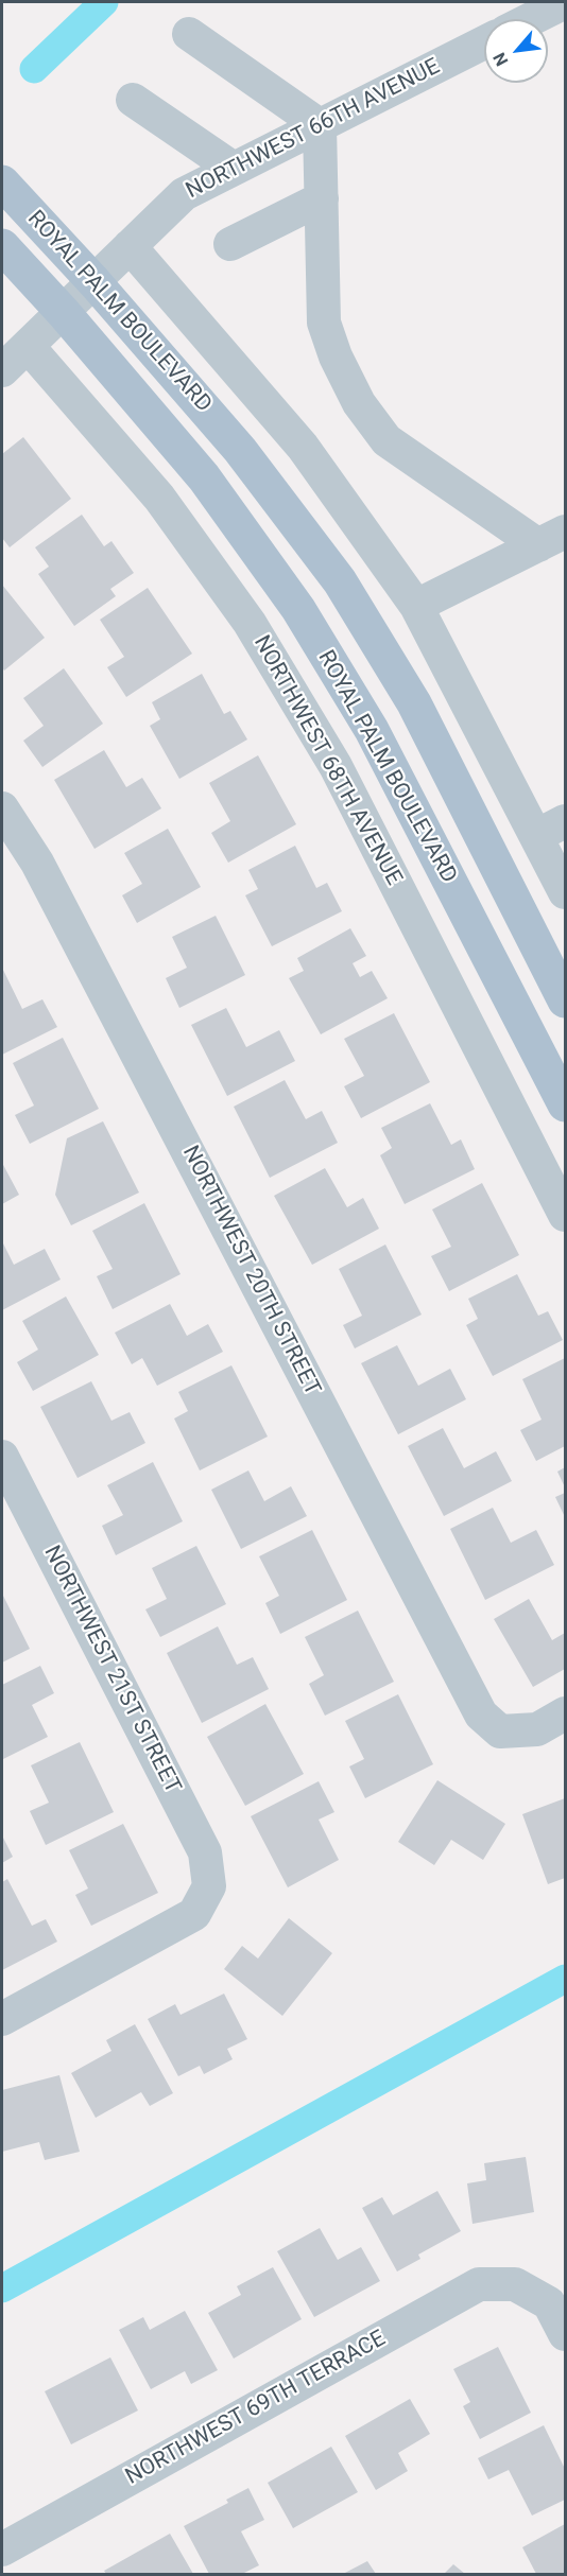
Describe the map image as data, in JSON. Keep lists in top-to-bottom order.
{
  "streets": {
    "main road": ["ROYAL PALM BOULEVARD"],
    "street": [
      "NORTHWEST 66TH AVENUE",
      "NORTHWEST 68TH AVENUE",
      "NORTHWEST 20TH STREET",
      "NORTHWEST 21ST STREET",
      "NORTHWEST 69TH TERRACE"
    ]
  },
  "crossings": [
    ["NORTHWEST 66TH AVENUE", "ROYAL PALM BOULEVARD"],
    ["NORTHWEST 66TH AVENUE", "NORTHWEST 68TH AVENUE"]
  ],
  "north": "bottom left"
}
